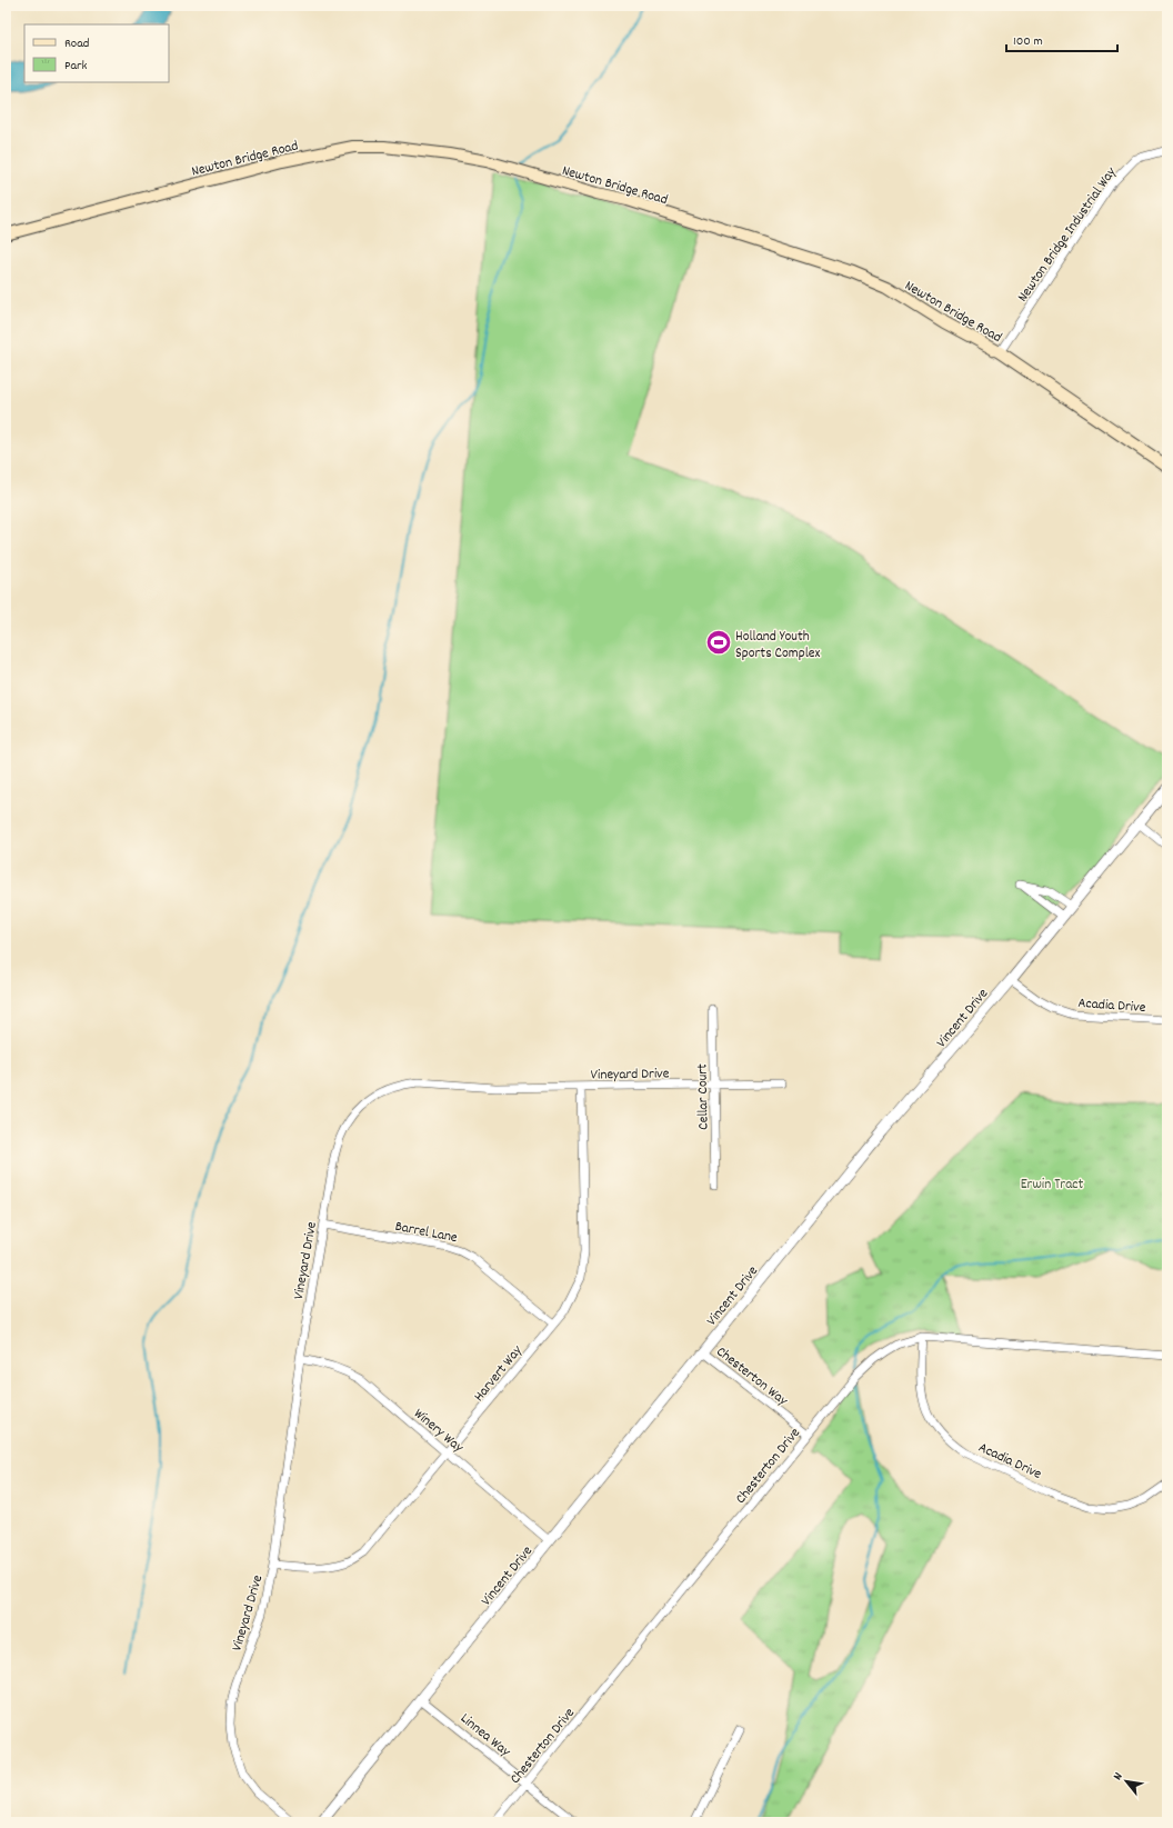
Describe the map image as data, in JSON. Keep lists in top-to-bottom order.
{
  "streets": {
    "main road": ["Newton Bridge Road"],
    "street": [
      "Newton Bridge Industrial Way",
      "Acadia Drive",
      "Vincent Drive",
      "Vineyard Drive",
      "Cellar Court",
      "Barrel Lane",
      "Harvert Way",
      "Chesterton Way",
      "Winery Way",
      "Chesterton Drive",
      "Linnea Way"
    ]
  },
  "crossings": [
    ["Newton Bridge Road", "Newton Bridge Industrial Way"],
    ["Acadia Drive", "Vincent Drive"],
    ["Acadia Drive", "Chesterton Drive"],
    ["Vincent Drive", "Chesterton Way"],
    ["Vincent Drive", "Winery Way"],
    ["Vincent Drive", "Linnea Way"],
    ["Vineyard Drive", "Cellar Court"],
    ["Vineyard Drive", "Barrel Lane"],
    ["Vineyard Drive", "Harvert Way"],
    ["Vineyard Drive", "Winery Way"],
    ["Barrel Lane", "Harvert Way"],
    ["Harvert Way", "Winery Way"],
    ["Chesterton Way", "Chesterton Drive"],
    ["Chesterton Drive", "Linnea Way"]
  ],
  "parks": ["Erwin Tract"],
  "places": {
    "sports": ["Holland Youth Sports Complex"]
  },
  "legend": ["Road", "Park"],
  "scale_bar": "100 m",
  "north": "top left"
}
